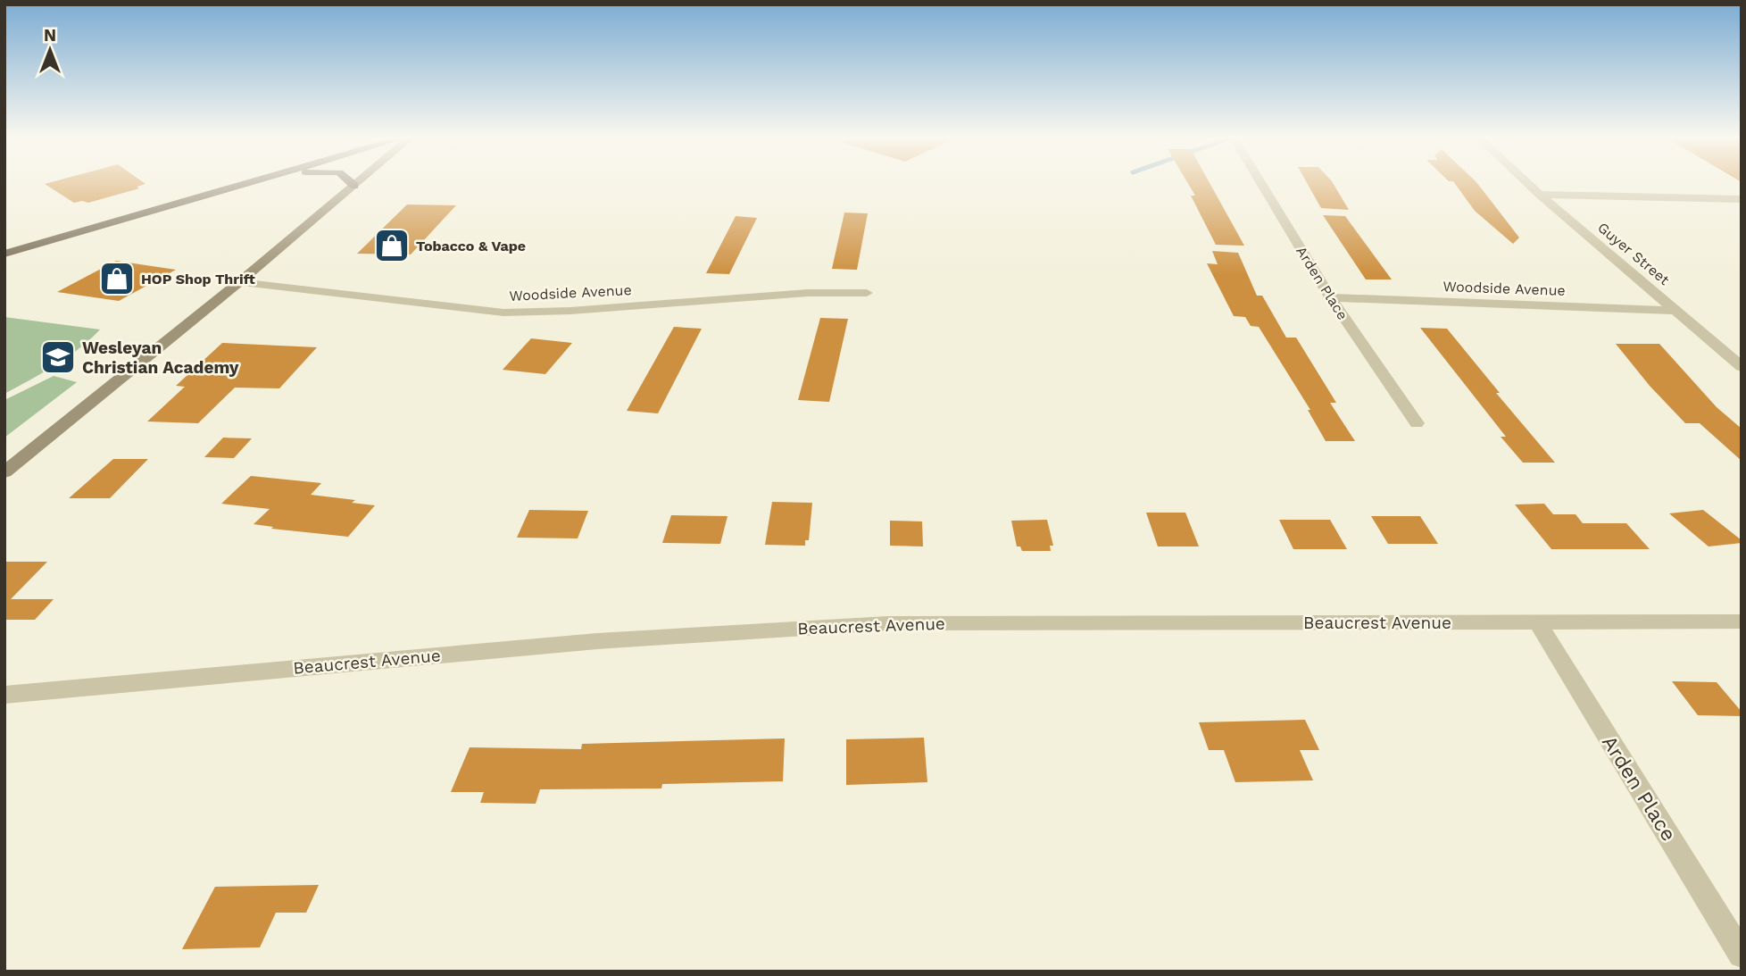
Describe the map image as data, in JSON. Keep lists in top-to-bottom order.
{
  "streets": {
    "street": [
      "Guyer Street",
      "Arden Place",
      "Woodside Avenue",
      "Beaucrest Avenue"
    ]
  },
  "crossings": [
    ["Guyer Street", "Woodside Avenue"],
    ["Arden Place", "Woodside Avenue"],
    ["Arden Place", "Beaucrest Avenue"]
  ],
  "places": {
    "shop": ["Tobacco & Vape", "HOP Shop Thrift"],
    "school or university": ["Wesleyan Christian Academy"]
  },
  "north": "top"
}
